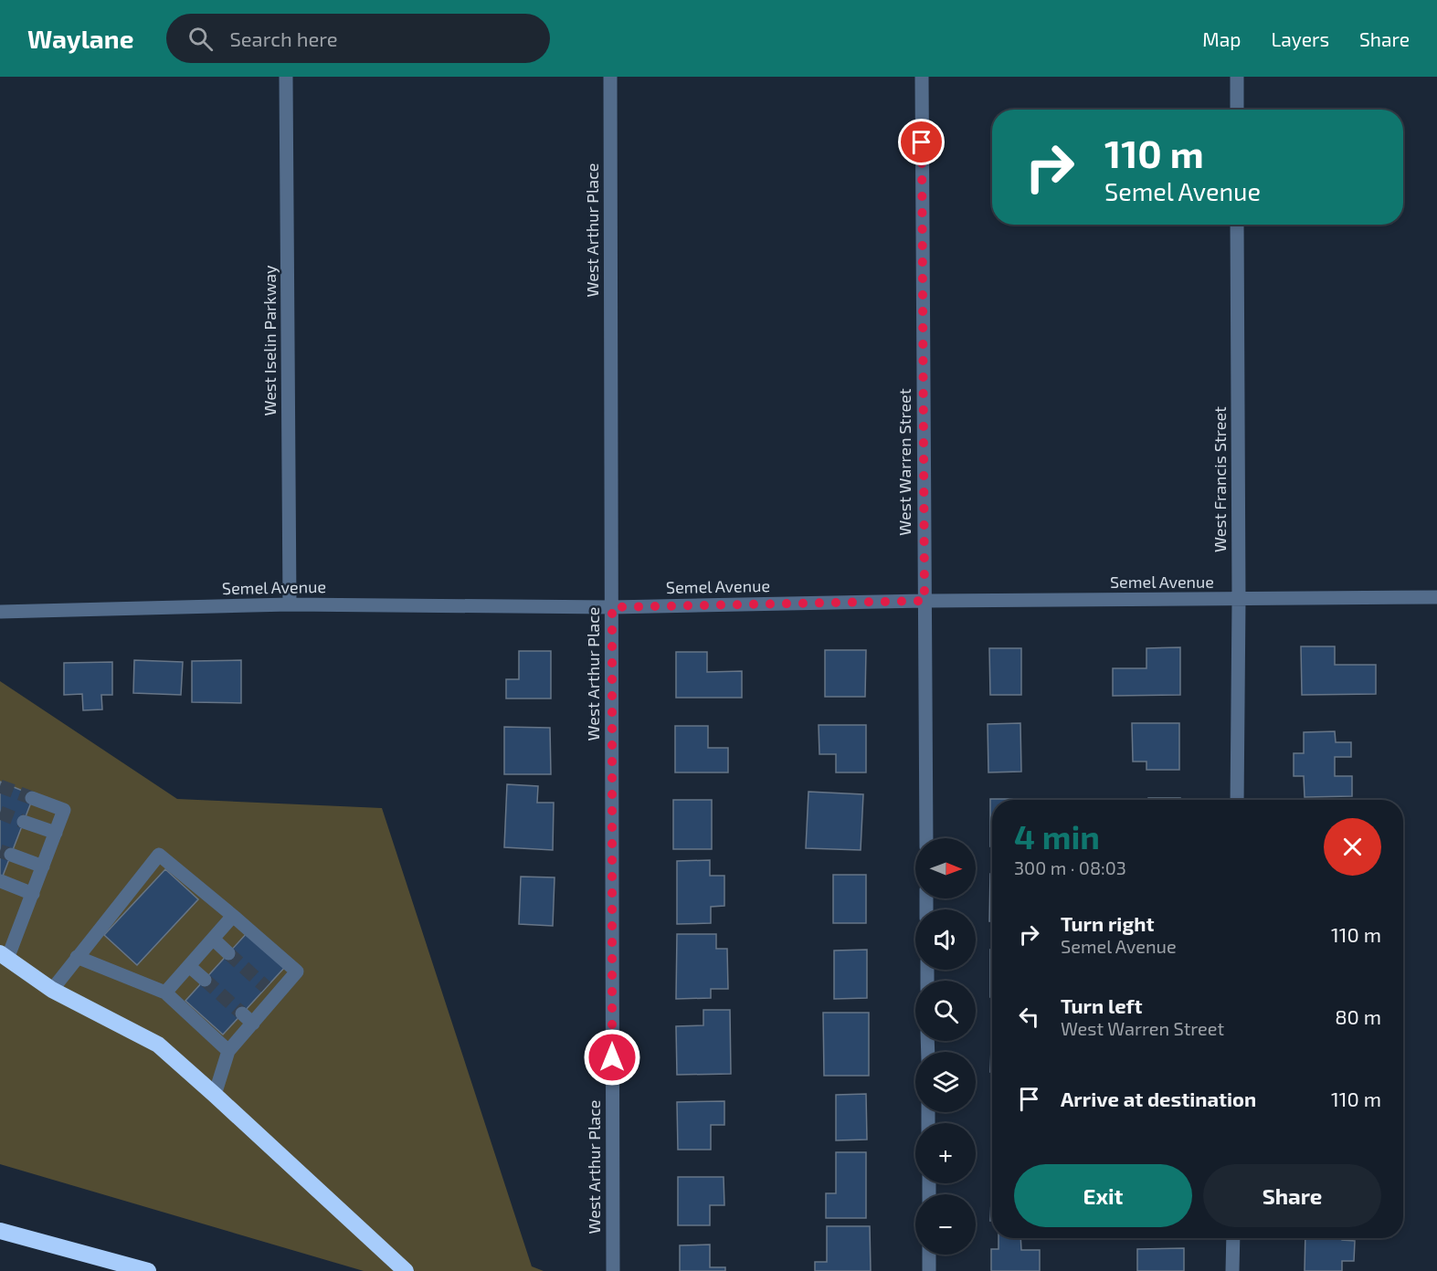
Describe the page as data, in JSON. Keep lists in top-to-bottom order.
{
  "streets": {
    "street": [
      "West Arthur Place",
      "West Iselin Parkway",
      "West Warren Street",
      "West Francis Street",
      "Semel Avenue"
    ]
  },
  "crossings": [
    ["West Arthur Place", "Semel Avenue"],
    ["West Iselin Parkway", "Semel Avenue"],
    ["West Warren Street", "Semel Avenue"],
    ["West Francis Street", "Semel Avenue"]
  ],
  "north": "right",
  "page": {
    "header": "Waylane",
    "search": "Search here",
    "nav": ["Map", "Layers", "Share"],
    "turn": ["110 m", "Semel Avenue"],
    "heading": ["4 min", "300 m · 08:03"],
    "map_buttons": ["+", "−"],
    "list": [
      {
        "name": "Turn right",
        "note": "Semel Avenue",
        "value": "110 m"
      },
      {
        "name": "Turn left",
        "note": "West Warren Street",
        "value": "80 m"
      },
      {
        "name": "Arrive at destination",
        "value": "110 m"
      }
    ],
    "buttons": ["Exit", "Share"]
  }
}
